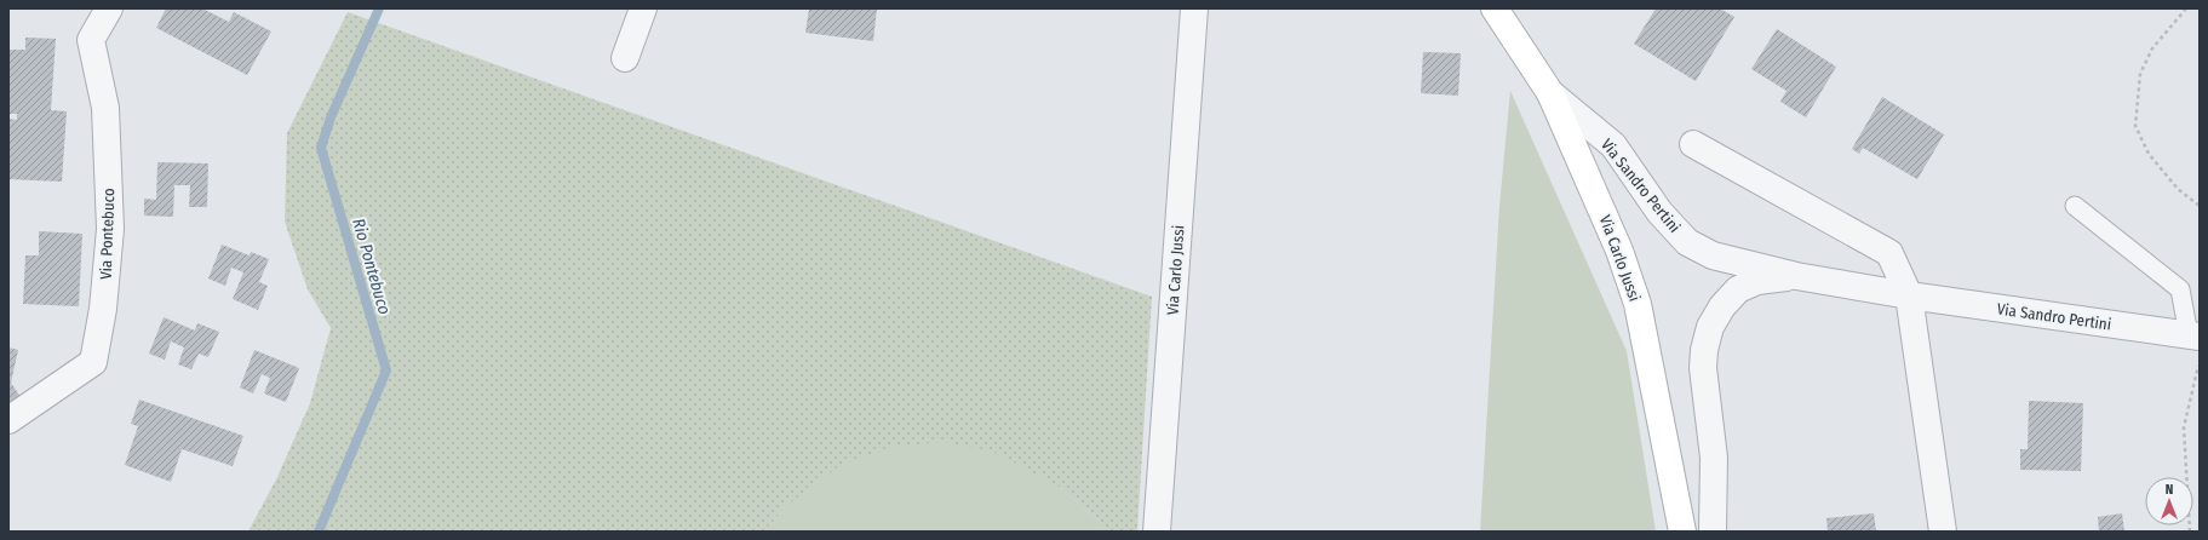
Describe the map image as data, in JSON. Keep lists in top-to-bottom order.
{
  "streets": {
    "street": ["Via Sandro Pertini", "Via Pontebuco", "Via Carlo Jussi"]
  },
  "crossings": [
    ["Via Sandro Pertini", "Via Carlo Jussi"]
  ],
  "water": ["Rio Pontebuco"],
  "north": "top"
}
